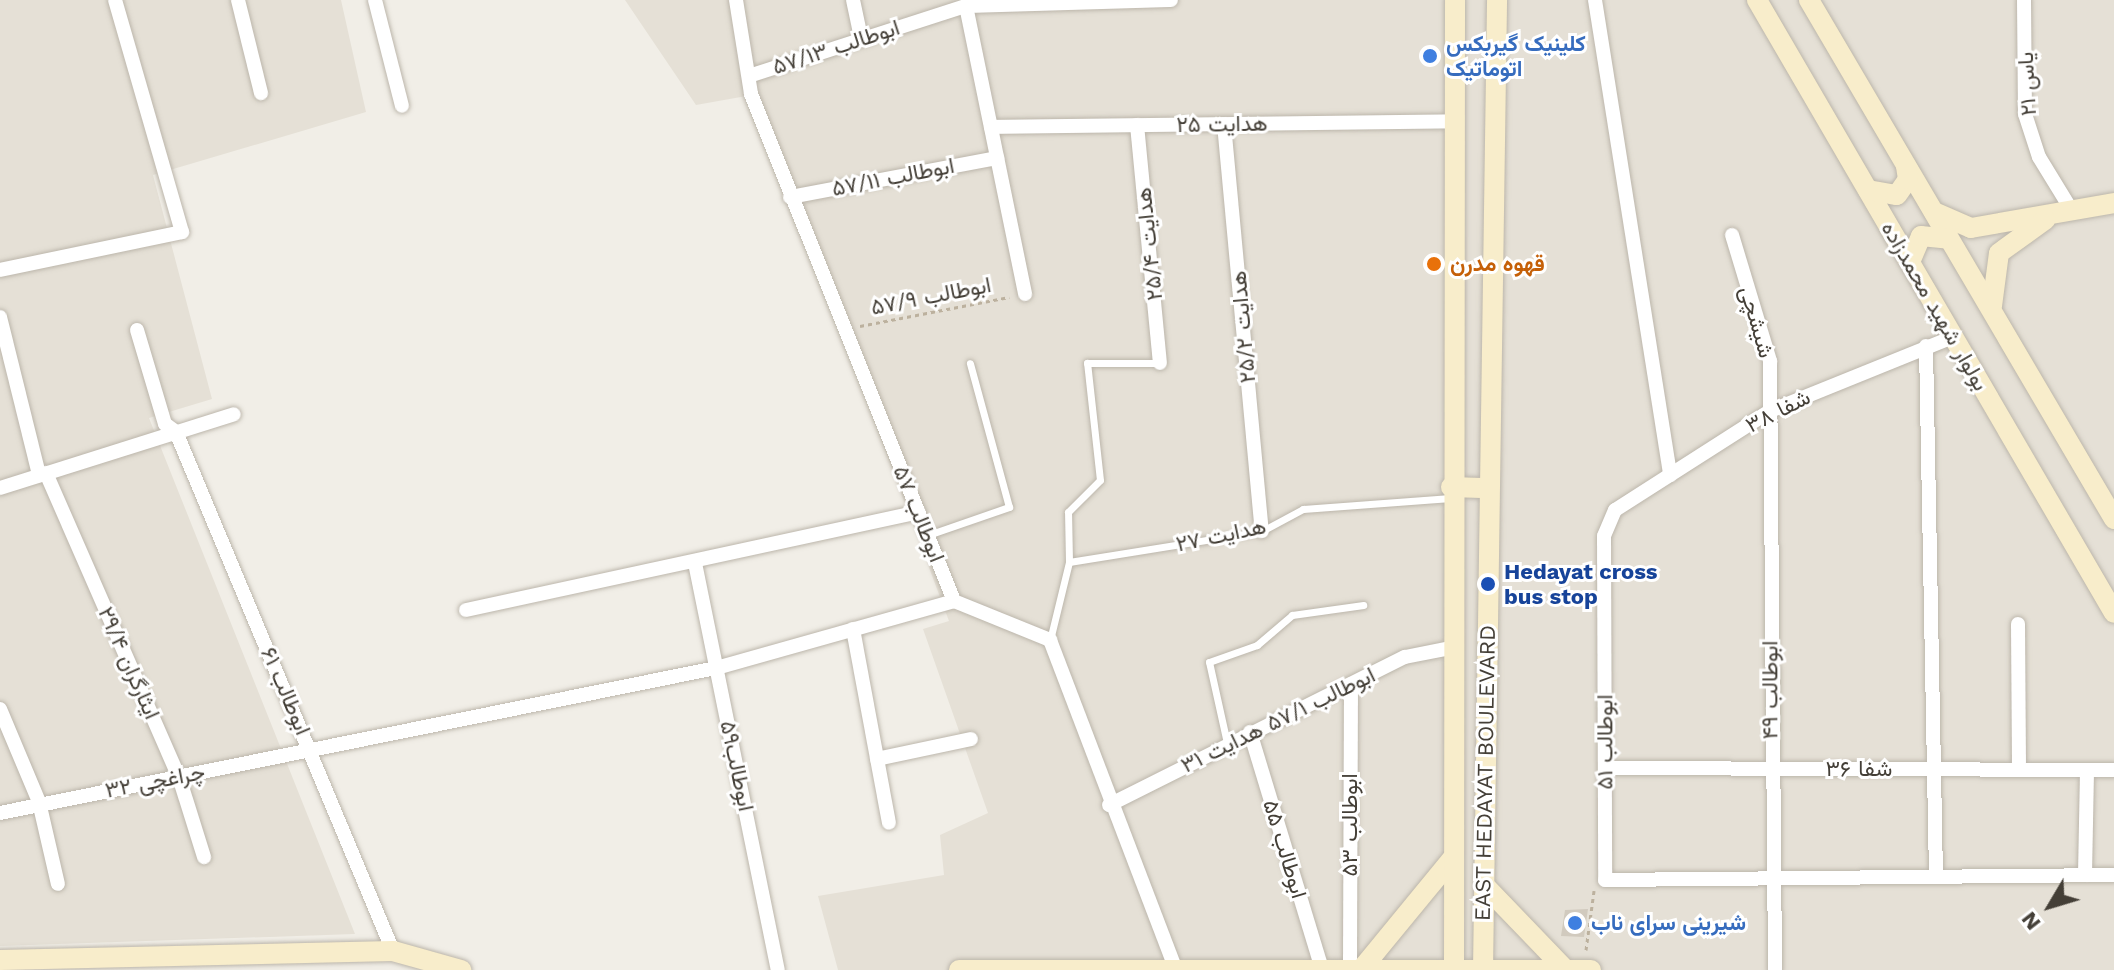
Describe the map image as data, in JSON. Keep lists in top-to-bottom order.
{
  "streets": {
    "main road": ["بولوار شهید محمدزاده", "EAST HEDAYAT BOULEVARD"],
    "street": [
      "ابوطالب ۵۷/۱۳",
      "یاس ۲۱",
      "هدایت ۲۵",
      "ابوطالب ۵۷/۱۱",
      "هدایت ۲۵/۴",
      "شیشچی",
      "هدایت ۲۵/۲",
      "شفا ۳۸",
      "ابوطالب ۵۷",
      "ایثارگران ۲۹/۴",
      "ابوطالب ۴۹",
      "ابوطالب ۶۱",
      "ابوطالب ۵۷/۱ هدایت ۳۱",
      "ابوطالب ۵۱",
      "ابوطالب۵۹",
      "شفا ۳۶",
      "چراغچی ۳۲",
      "ابوطالب ۵۳",
      "ابوطالب ۵۵"
    ],
    "lane": ["هدایت ۲۷"],
    "path": ["ابوطالب ۵۷/۹"]
  },
  "crossings": [
    ["ابوطالب ۵۷/۱۳", "ابوطالب ۵۷"],
    ["هدایت ۲۵", "هدایت ۲۵/۴"],
    ["هدایت ۲۵", "هدایت ۲۵/۲"],
    ["هدایت ۲۵", "EAST HEDAYAT BOULEVARD"],
    ["ابوطالب ۵۷/۱۱", "ابوطالب ۵۷"],
    ["ابوطالب ۵۷/۹", "ابوطالب ۵۷"],
    ["بولوار شهید محمدزاده", "شفا ۳۸"],
    ["شیشچی", "شفا ۳۸"],
    ["شیشچی", "ابوطالب ۴۹"],
    ["هدایت ۲۵/۲", "هدایت ۲۷"],
    ["شفا ۳۸", "ابوطالب ۴۹"],
    ["شفا ۳۸", "ابوطالب ۵۱"],
    ["ابوطالب ۵۷", "چراغچی ۳۲"],
    ["هدایت ۲۷", "EAST HEDAYAT BOULEVARD"],
    ["ایثارگران ۲۹/۴", "چراغچی ۳۲"],
    ["ابوطالب ۴۹", "شفا ۳۶"],
    ["ابوطالب ۶۱", "چراغچی ۳۲"],
    ["ابوطالب ۵۷/۱ هدایت ۳۱", "EAST HEDAYAT BOULEVARD"],
    ["ابوطالب ۵۷/۱ هدایت ۳۱", "ابوطالب ۵۳"],
    ["ابوطالب ۵۷/۱ هدایت ۳۱", "ابوطالب ۵۵"],
    ["ابوطالب ۵۱", "شفا ۳۶"],
    ["ابوطالب۵۹", "چراغچی ۳۲"]
  ],
  "places": [
    "کلینیک گیربکس اتوماتیک",
    "قهوه مدرن",
    "Hedayat cross bus stop",
    "شیرینی سرای ناب"
  ],
  "north": "bottom left"
}
